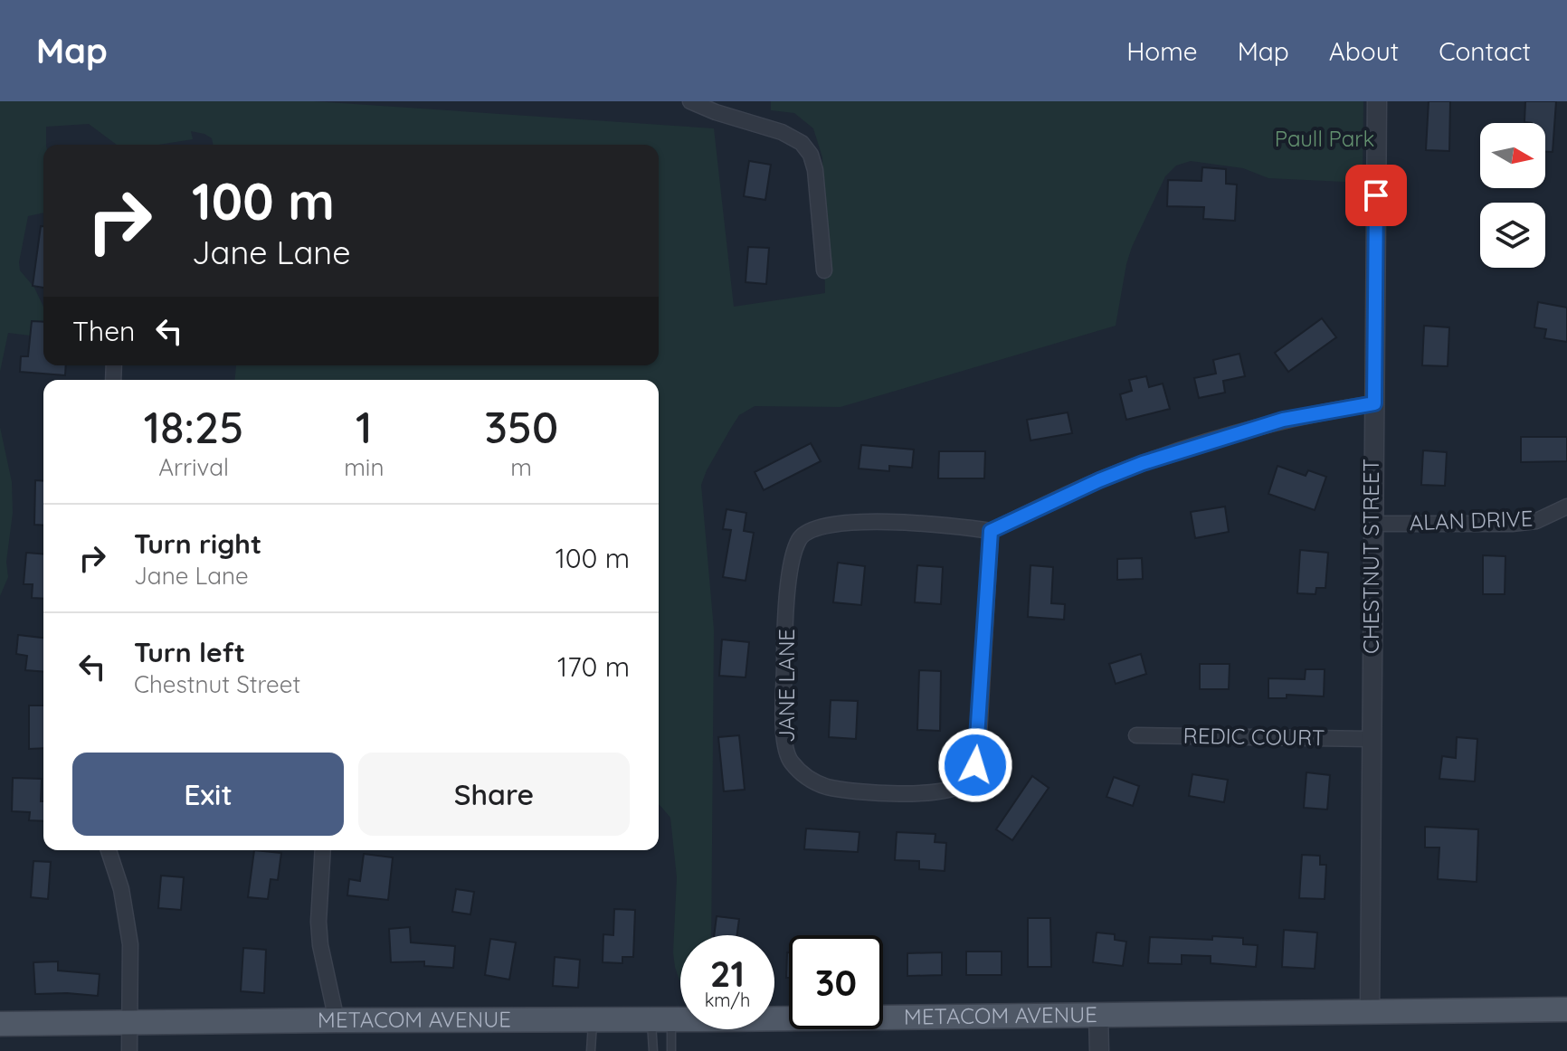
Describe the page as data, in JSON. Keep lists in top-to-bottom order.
{
  "streets": {
    "main road": ["METACOM AVENUE"],
    "street": [
      "ALAN DRIVE",
      "CHESTNUT STREET",
      "JANE LANE",
      "REDIC COURT"
    ]
  },
  "crossings": [
    ["ALAN DRIVE", "CHESTNUT STREET"],
    ["CHESTNUT STREET", "REDIC COURT"],
    ["CHESTNUT STREET", "METACOM AVENUE"]
  ],
  "parks": ["Paull Park"],
  "north": "right",
  "page": {
    "header": "Map",
    "nav": [
      "Home",
      "Map",
      "About",
      "Contact"
    ],
    "turn": ["100 m", "Jane Lane"],
    "then": "Then",
    "eta": [
      "18:25",
      "Arrival",
      "1",
      "min",
      "350",
      "m"
    ],
    "list": [
      {
        "name": "Turn right",
        "note": "Jane Lane",
        "value": "100 m"
      },
      {
        "name": "Turn left",
        "note": "Chestnut Street",
        "value": "170 m"
      }
    ],
    "buttons": ["Exit", "Share"],
    "speed": "21 km/h",
    "limit": "30"
  }
}
